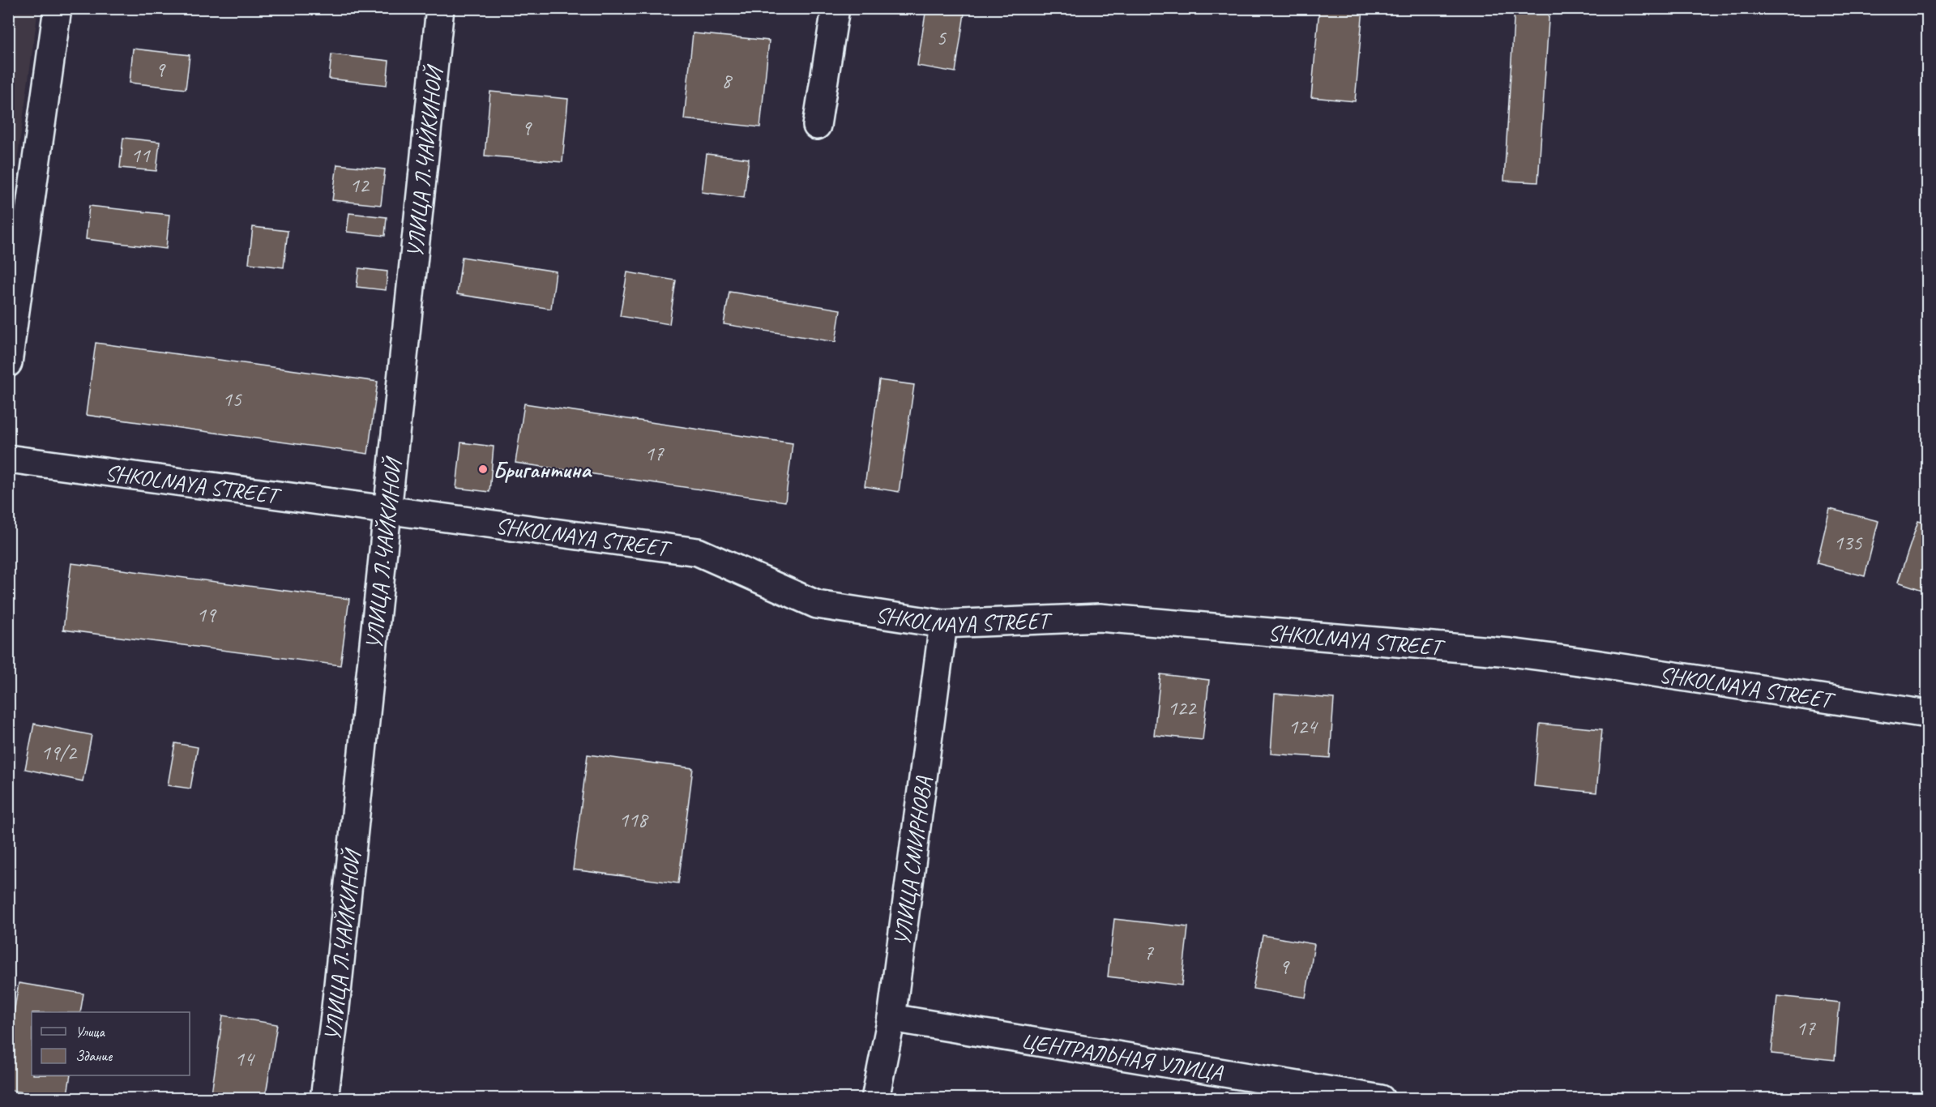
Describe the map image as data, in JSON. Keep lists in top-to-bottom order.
{
  "streets": {
    "street": [
      "УЛИЦА Л.ЧАЙКИНОЙ",
      "SHKOLNAYA STREET",
      "УЛИЦА СМИРНОВА",
      "ЦЕНТРАЛЬНАЯ УЛИЦА"
    ]
  },
  "crossings": [
    ["УЛИЦА Л.ЧАЙКИНОЙ", "SHKOLNAYA STREET"],
    ["SHKOLNAYA STREET", "УЛИЦА СМИРНОВА"],
    ["УЛИЦА СМИРНОВА", "ЦЕНТРАЛЬНАЯ УЛИЦА"]
  ],
  "places": ["Бригантина"],
  "house_numbers": [
    "5",
    "9",
    "8",
    "9",
    "11",
    "12",
    "15",
    "17",
    "135",
    "19",
    "122",
    "124",
    "19/2",
    "118",
    "7",
    "9",
    "17",
    "14"
  ],
  "legend": ["Улица", "Здание"]
}
